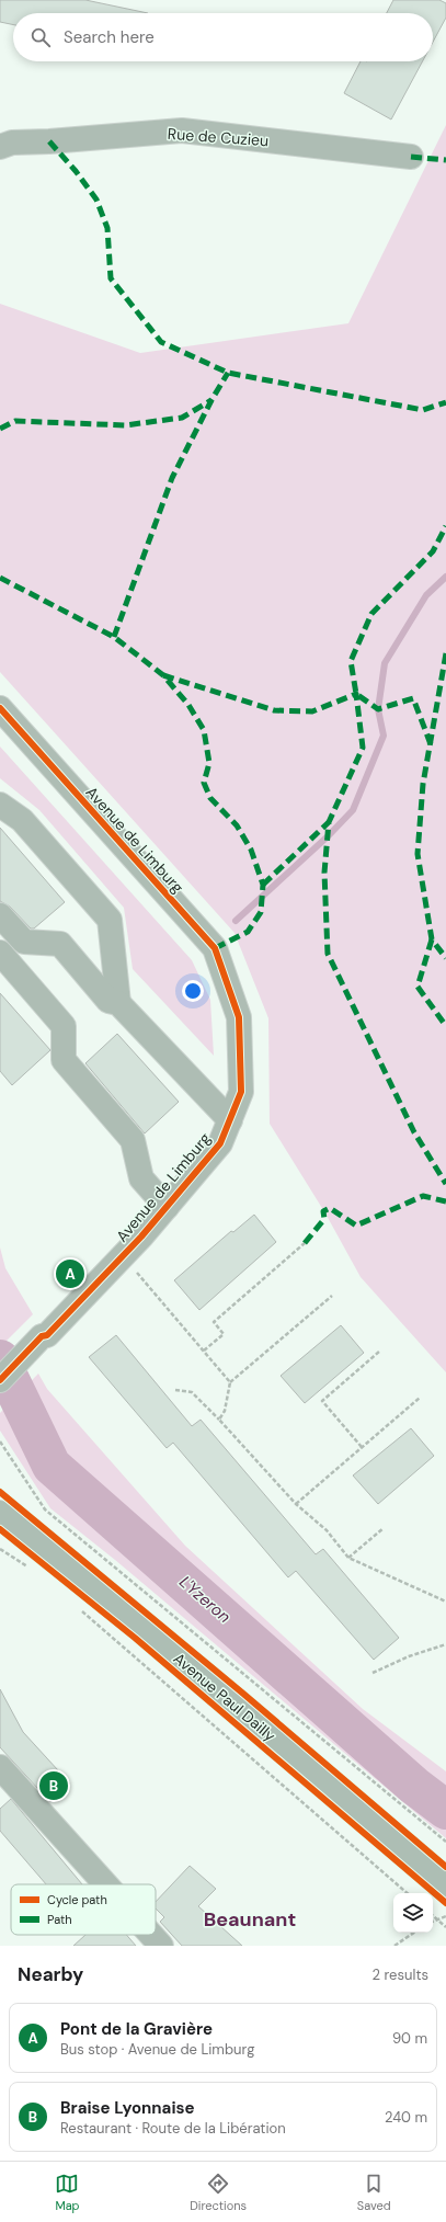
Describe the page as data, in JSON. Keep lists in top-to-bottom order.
{
  "streets": {
    "main road": ["Avenue Paul Dailly"],
    "street": ["Rue de Cuzieu", "Avenue de Limburg"]
  },
  "districts": ["Beaunant"],
  "water": ["L'Yzeron"],
  "legend": ["Cycle path", "Path"],
  "page": {
    "search": "Search here",
    "pins": ["A", "B"],
    "heading": ["Nearby", "2 results"],
    "list": [
      {
        "mark": "A",
        "name": "Pont de la Gravière",
        "note": "Bus stop · Avenue de Limburg",
        "value": "90 m"
      },
      {
        "mark": "B",
        "name": "Braise Lyonnaise",
        "note": "Restaurant · Route de la Libération",
        "value": "240 m"
      }
    ],
    "nav": ["Map", "Directions", "Saved"]
  }
}
